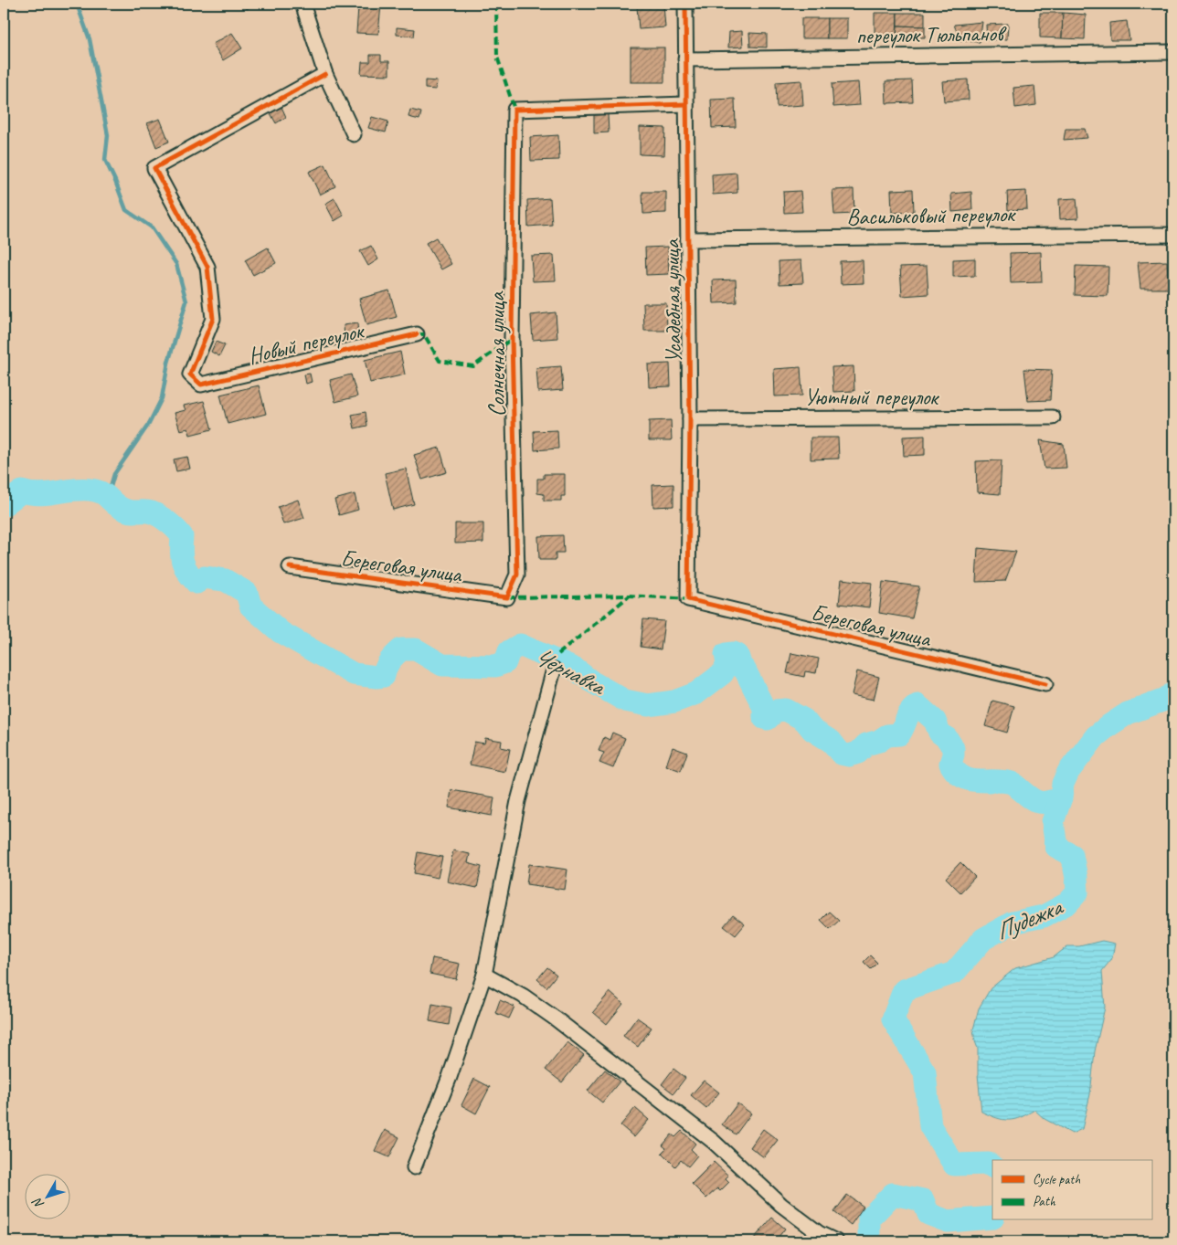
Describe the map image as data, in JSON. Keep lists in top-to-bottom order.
{
  "streets": {
    "street": [
      "переулок Тюльпанов",
      "Васильковый переулок",
      "Усадебная улица",
      "Новый переулок",
      "Солнечная улица",
      "Уютный переулок",
      "Береговая улица"
    ]
  },
  "crossings": [
    ["переулок Тюльпанов", "Усадебная улица"],
    ["Васильковый переулок", "Усадебная улица"],
    ["Усадебная улица", "Солнечная улица"],
    ["Усадебная улица", "Уютный переулок"],
    ["Усадебная улица", "Береговая улица"],
    ["Солнечная улица", "Береговая улица"]
  ],
  "water": ["Чернавка", "Пудежка"],
  "legend": ["Cycle path", "Path"],
  "north": "bottom left"
}
